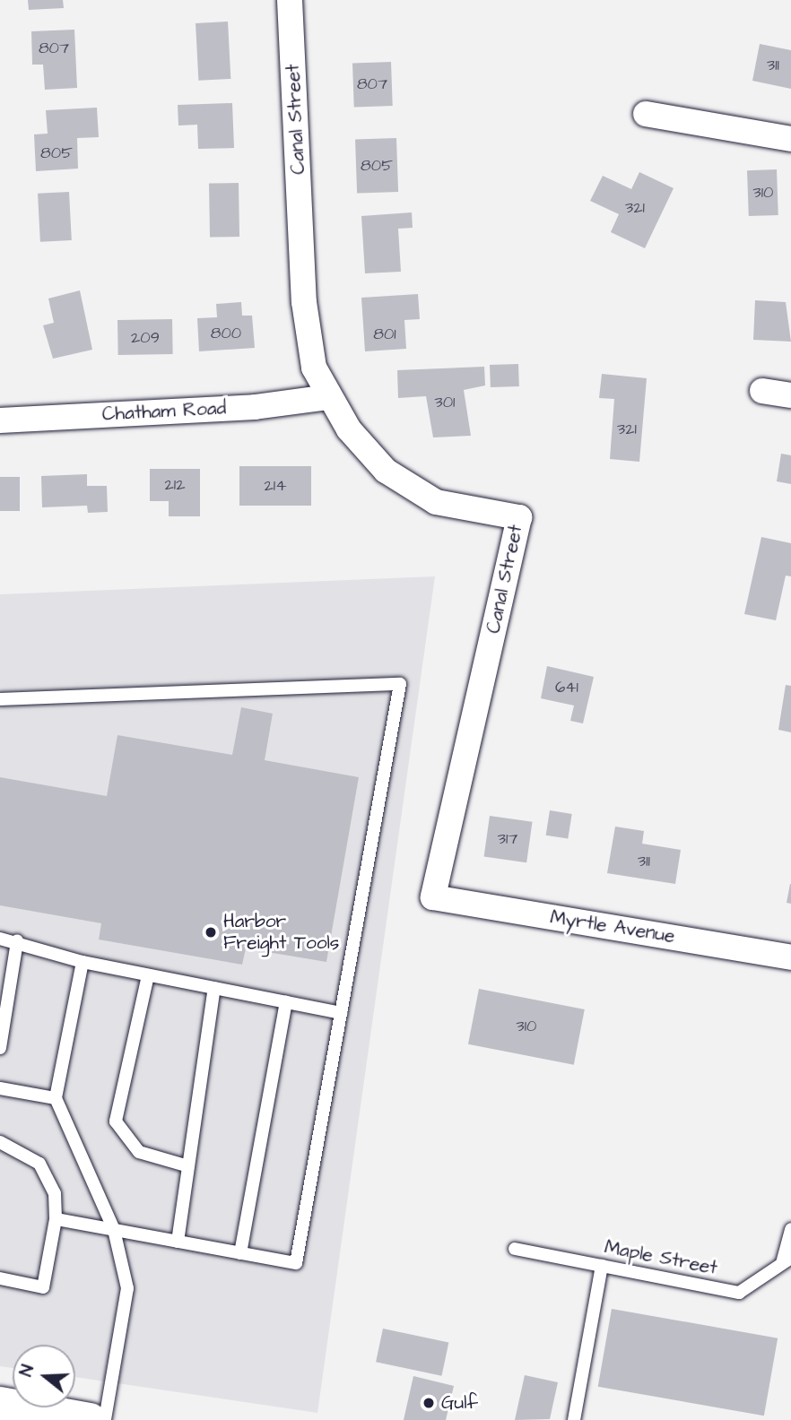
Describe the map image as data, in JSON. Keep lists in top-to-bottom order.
{
  "streets": {
    "street": ["Canal Street", "Chatham Road", "Myrtle Avenue"],
    "lane": ["Maple Street"]
  },
  "crossings": [
    ["Canal Street", "Chatham Road"],
    ["Canal Street", "Myrtle Avenue"]
  ],
  "places": ["Harbor Freight Tools", "Gulf"],
  "house_numbers": [
    "807",
    "311",
    "807",
    "805",
    "805",
    "310",
    "321",
    "800",
    "801",
    "209",
    "301",
    "321",
    "212",
    "214",
    "641",
    "317",
    "311",
    "310"
  ],
  "north": "left"
}
